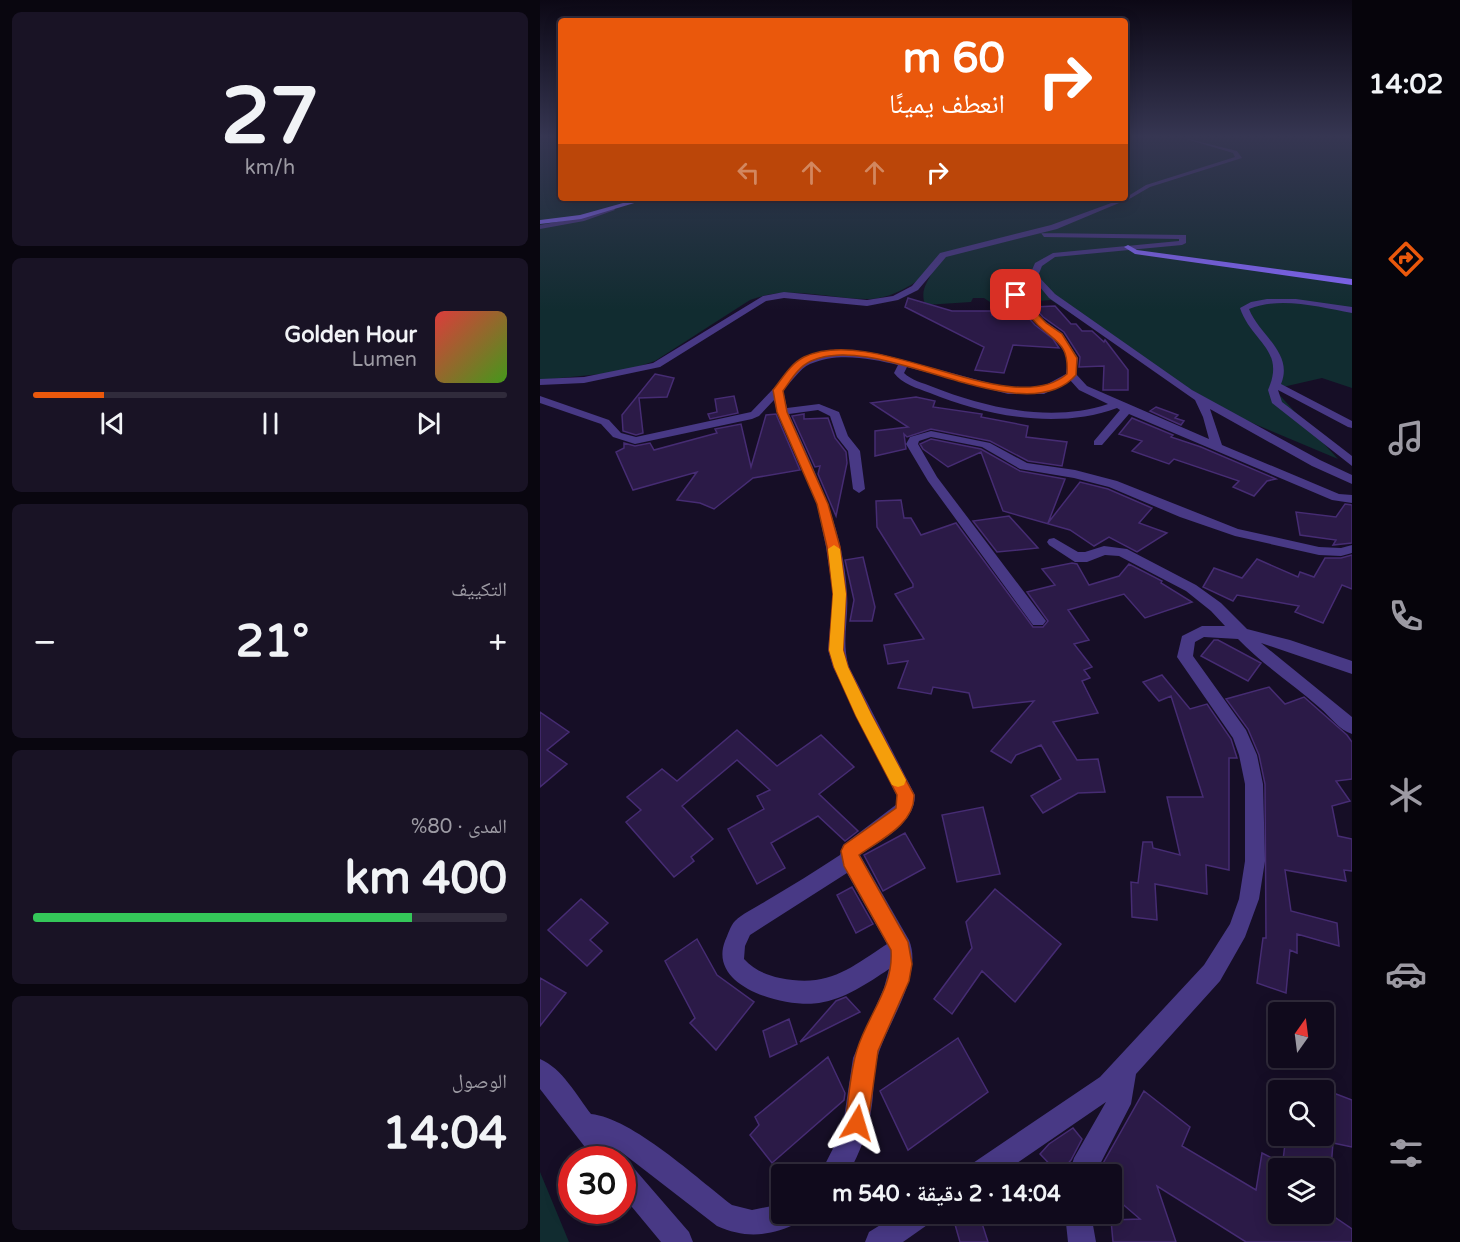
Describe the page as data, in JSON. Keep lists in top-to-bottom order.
{
  "north": "top",
  "page": {
    "tabs": "14:02",
    "tile": [
      ["27", "km/h"],
      "التكييف",
      ["المدى · 80%", "400 km"],
      ["الوصول", "14:04"]
    ],
    "turn": ["60 m", "انعطف يمينًا"],
    "song": ["Golden Hour", "Lumen"],
    "heat": ["−", "21°", "+"],
    "limit": "30",
    "trip": "14:04 · 2 دقيقة · 540 m"
  }
}
